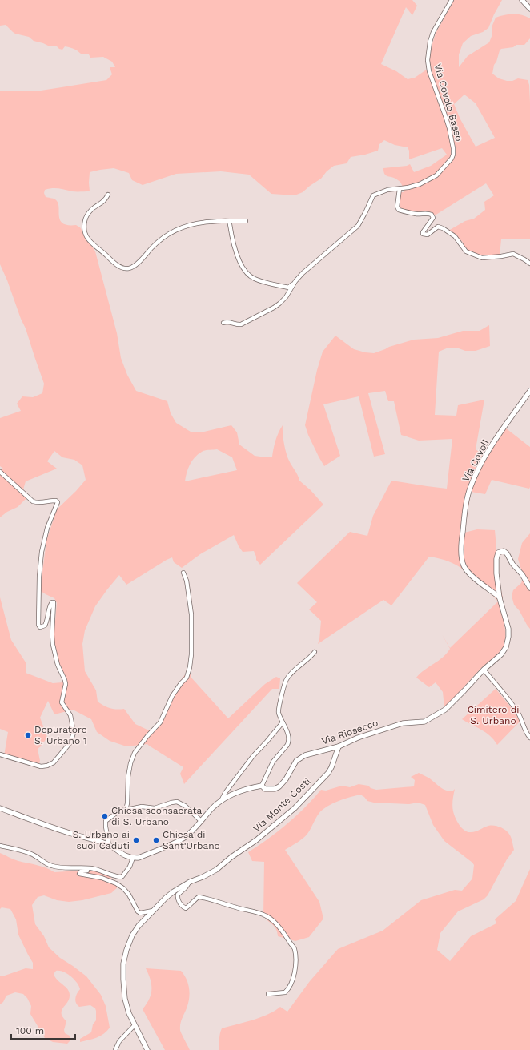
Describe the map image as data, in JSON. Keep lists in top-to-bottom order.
{
  "streets": {
    "street": [
      "Via Covolo Basso",
      "Via Covoli",
      "Via Riosecco",
      "Via Monte Costi"
    ]
  },
  "crossings": [
    ["Via Covoli", "Via Riosecco"],
    ["Via Riosecco", "Via Monte Costi"]
  ],
  "parks": ["Cimitero di S. Urbano"],
  "places": [
    "Depuratore S. Urbano 1",
    "Chiesa sconsacrata di S. Urbano",
    "S. Urbano ai suoi Caduti",
    "Chiesa di Sant'Urbano"
  ],
  "scale_bar": "100 m"
}
